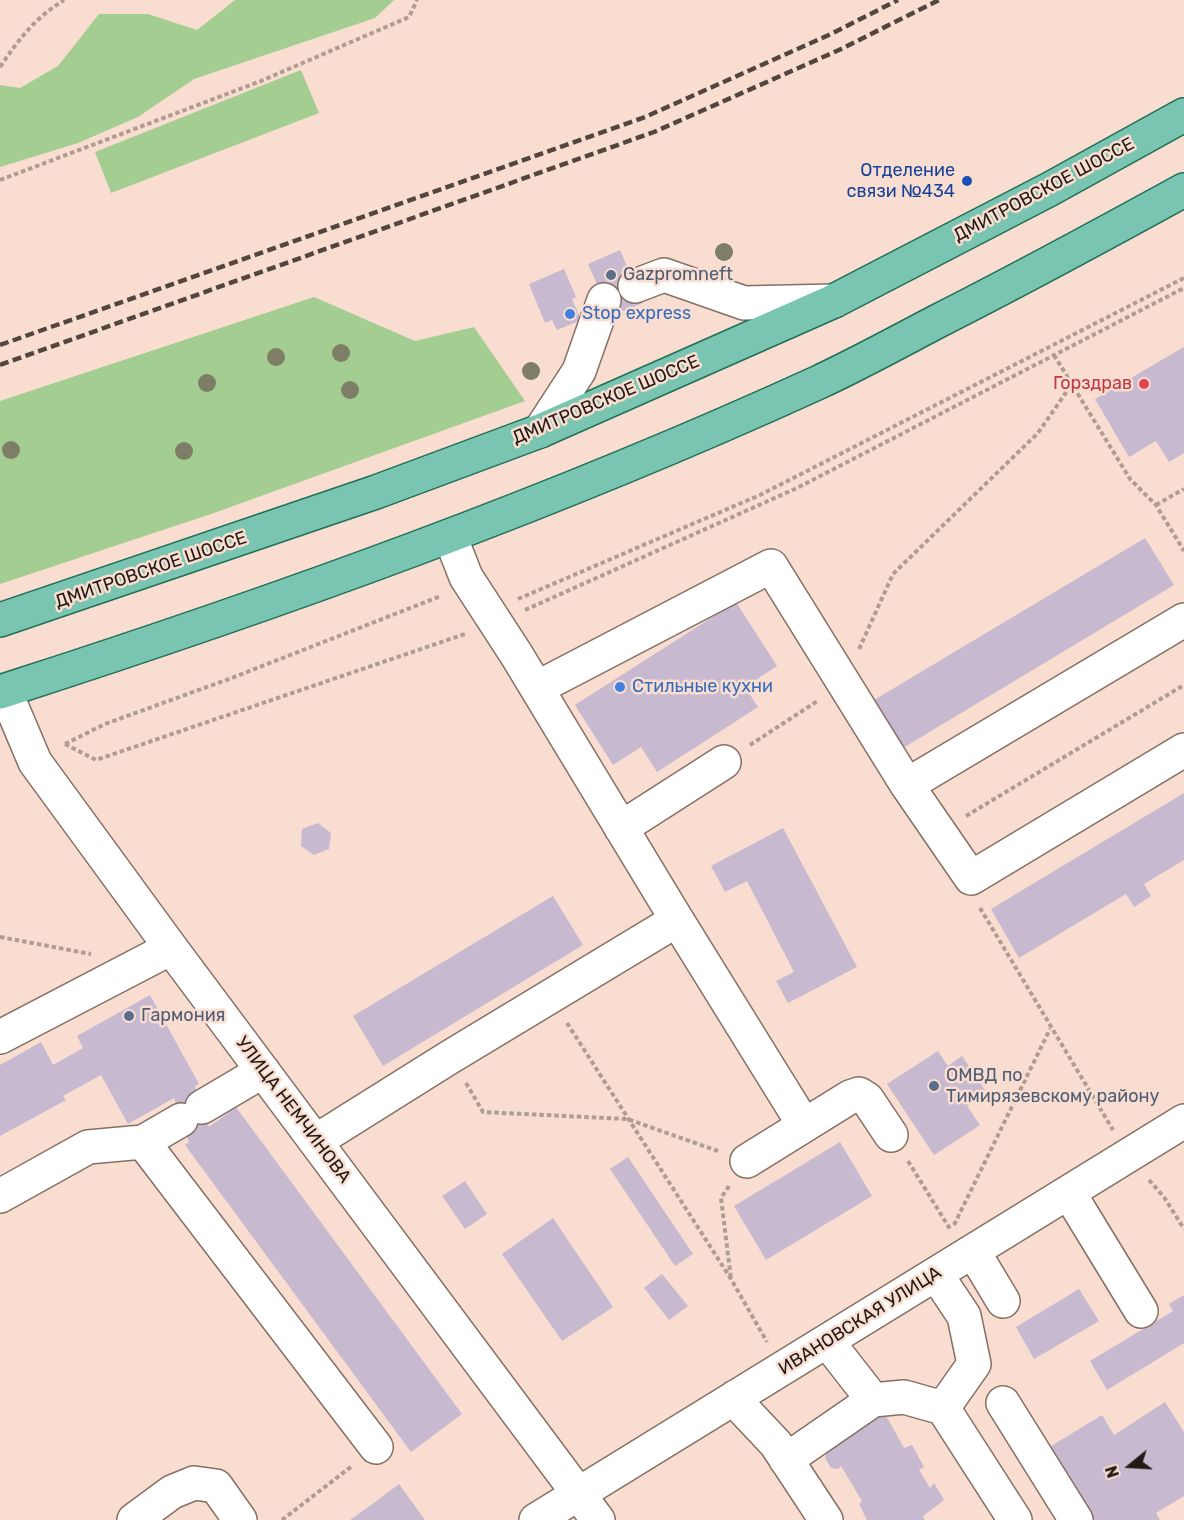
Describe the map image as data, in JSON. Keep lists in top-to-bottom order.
{
  "streets": {
    "main road": ["ДМИТРОВСКОЕ ШОССЕ"],
    "street": ["УЛИЦА НЕМЧИНОВА", "ИВАНОВСКАЯ УЛИЦА"]
  },
  "crossings": [
    ["УЛИЦА НЕМЧИНОВА", "ИВАНОВСКАЯ УЛИЦА"]
  ],
  "places": [
    "Отделение связи №434",
    "Gazpromneft",
    "Stop express",
    "Горздрав",
    "Стильные кухни",
    "Гармония",
    "ОМВД по Тимирязевскому району"
  ],
  "north": "left"
}
